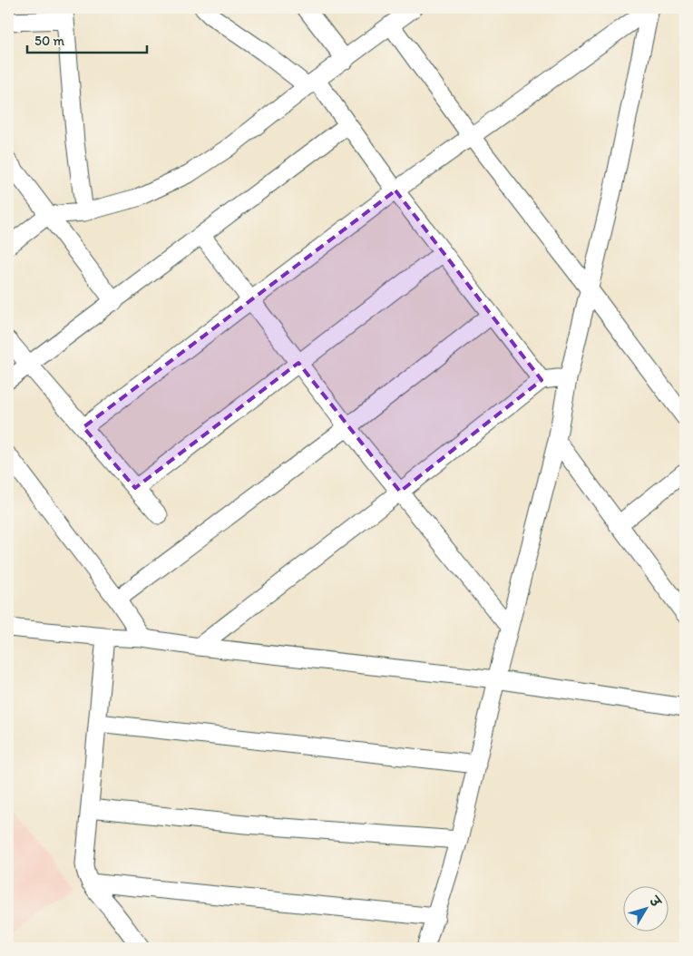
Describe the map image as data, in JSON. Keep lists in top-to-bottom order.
{
  "scale_bar": "50 m",
  "north": "top right"
}
